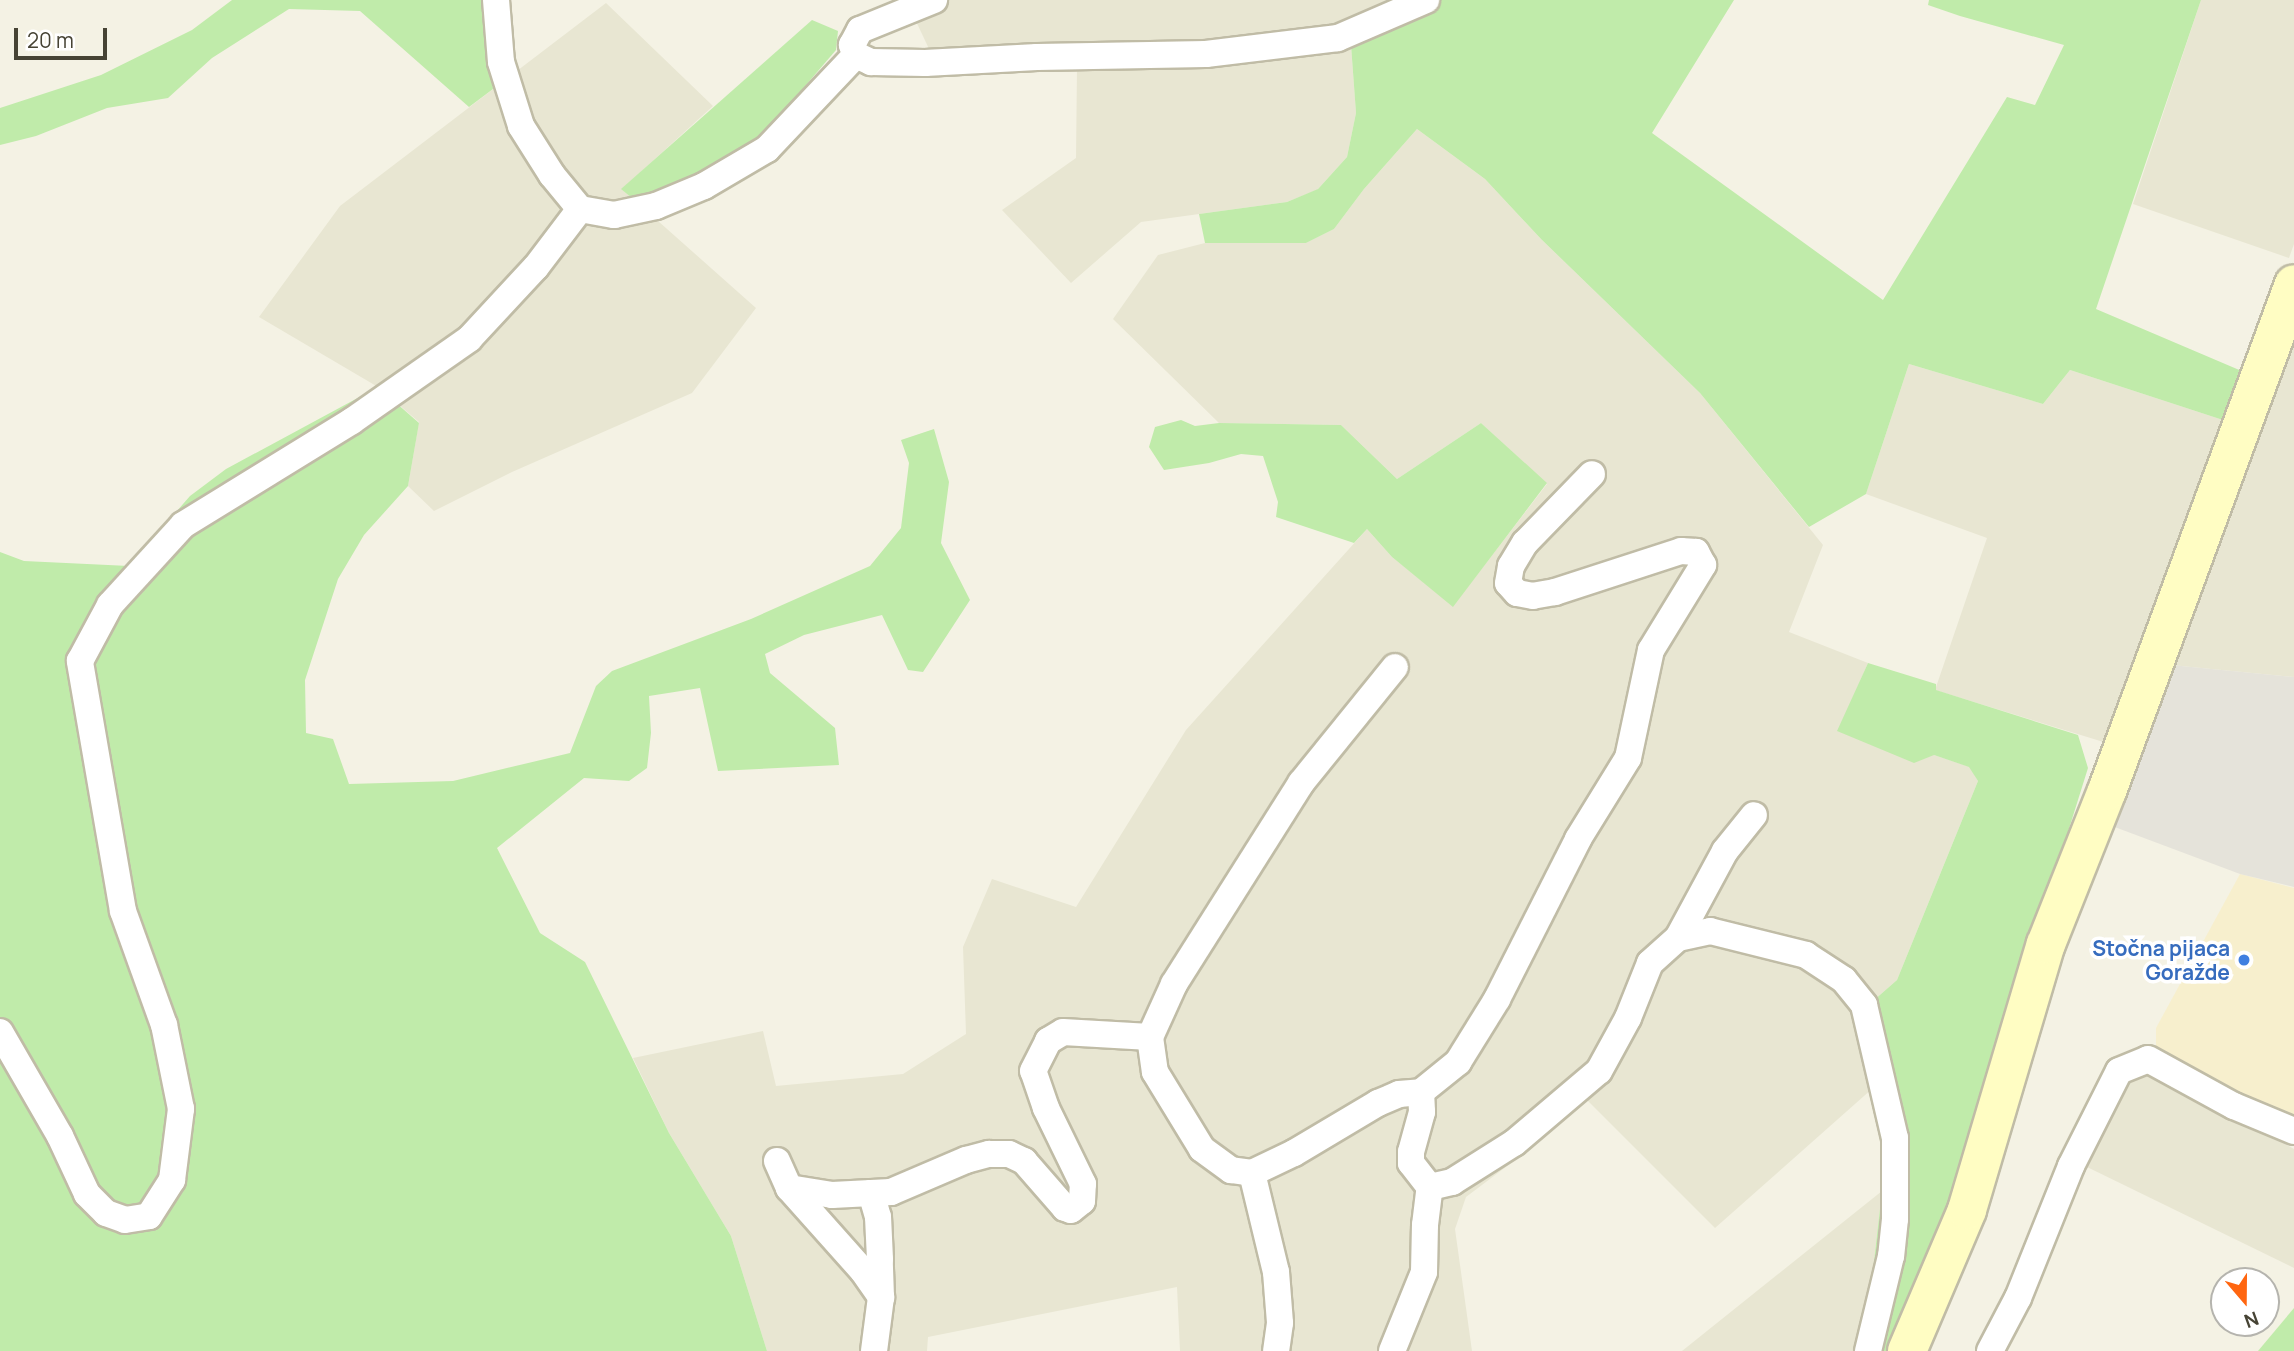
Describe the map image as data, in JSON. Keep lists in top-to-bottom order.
{
  "places": ["Stočna pijaca Goražde"],
  "scale_bar": "20 m",
  "north": "bottom"
}
